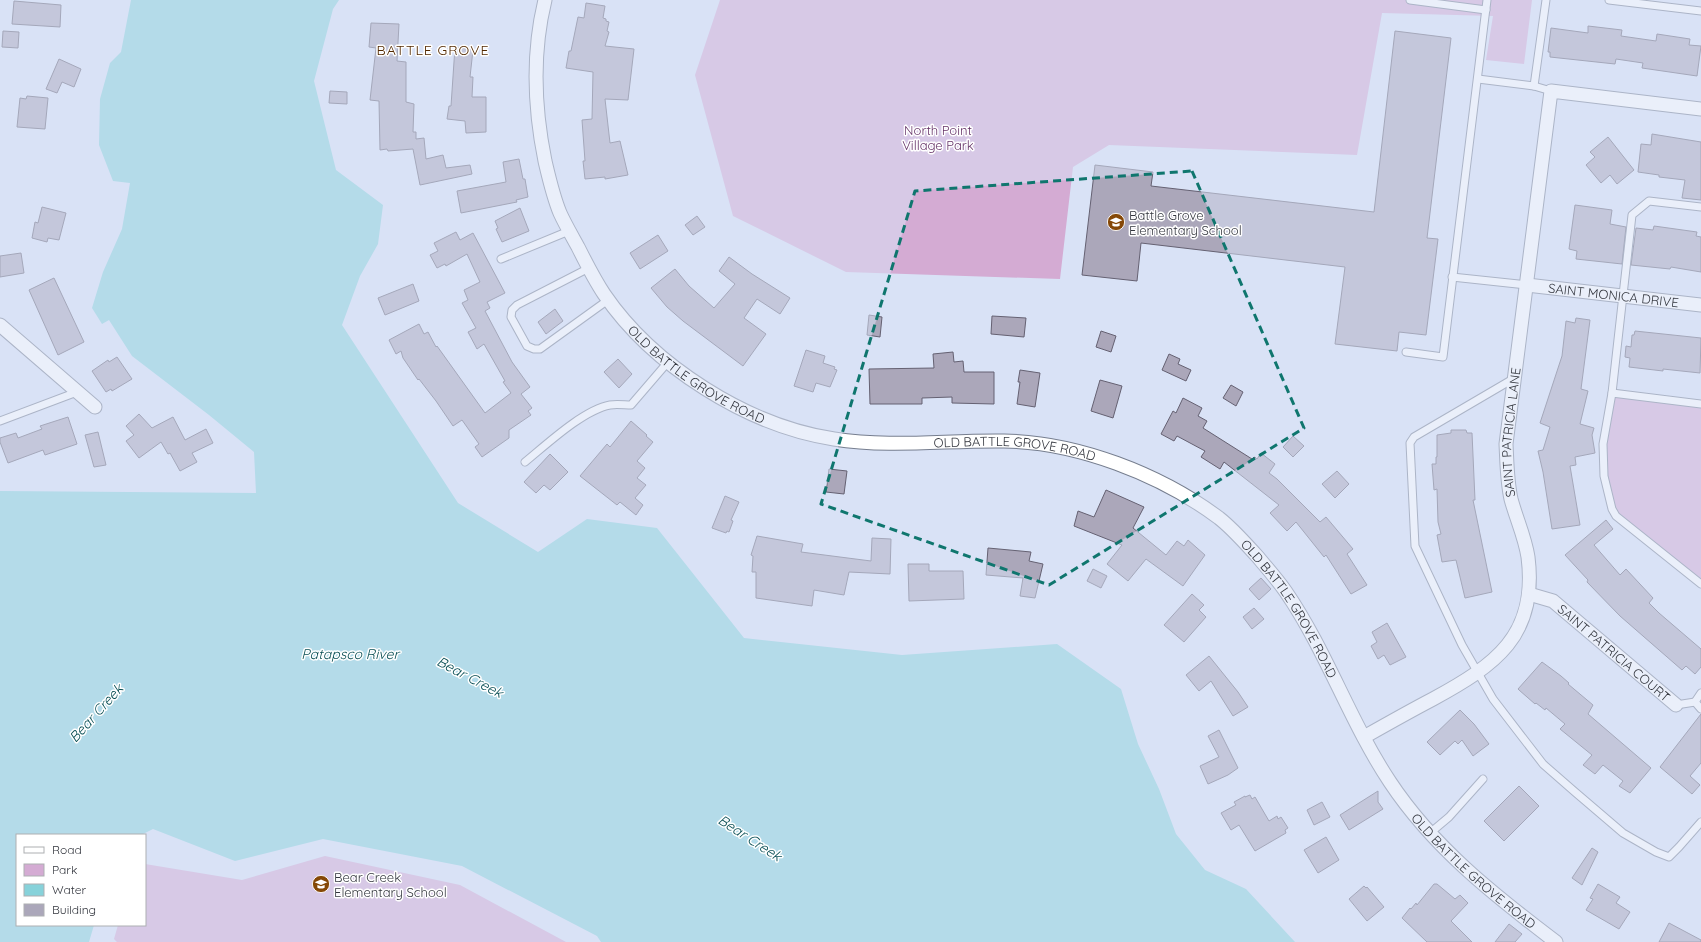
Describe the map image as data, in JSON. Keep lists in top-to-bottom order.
{
  "streets": {
    "street": [
      "SAINT MONICA DRIVE",
      "OLD BATTLE GROVE ROAD",
      "SAINT PATRICIA LANE",
      "SAINT PATRICIA COURT"
    ]
  },
  "crossings": [
    ["SAINT MONICA DRIVE", "SAINT PATRICIA LANE"],
    ["OLD BATTLE GROVE ROAD", "SAINT PATRICIA LANE"],
    ["SAINT PATRICIA LANE", "SAINT PATRICIA COURT"]
  ],
  "districts": ["BATTLE GROVE"],
  "water": ["Patapsco River", "Bear Creek"],
  "parks": ["North Point Village Park"],
  "places": {
    "school or university": ["Battle Grove Elementary School", "Bear Creek Elementary School"]
  },
  "legend": [
    "Road",
    "Park",
    "Water",
    "Building"
  ]
}
